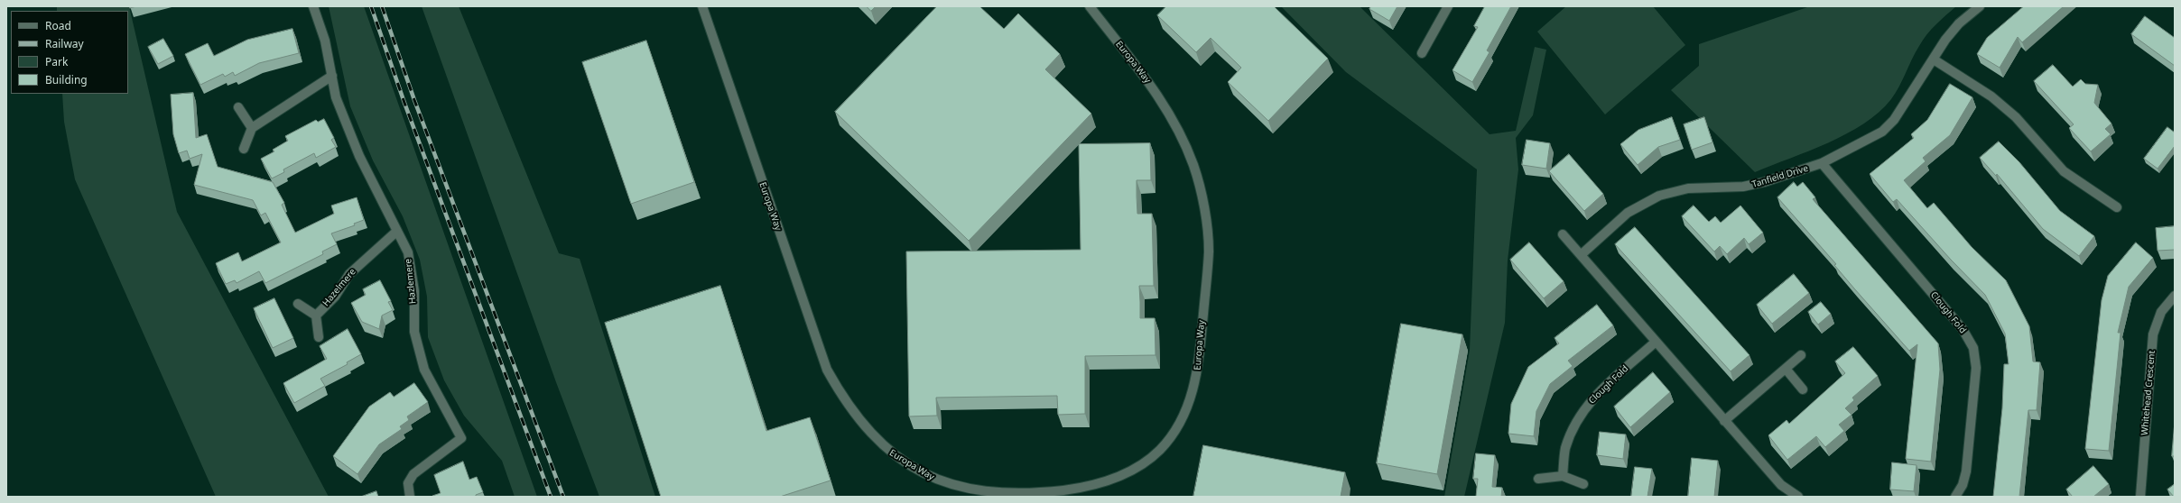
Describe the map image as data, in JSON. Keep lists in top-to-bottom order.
{
  "streets": {
    "street": [
      "Europa Way",
      "Tanfield Drive",
      "Hazlemere",
      "Hazelmere",
      "Clough Fold",
      "Whitehead Crescent"
    ]
  },
  "crossings": [
    ["Tanfield Drive", "Clough Fold"],
    ["Hazlemere", "Hazelmere"]
  ],
  "legend": [
    "Road",
    "Railway",
    "Park",
    "Building"
  ]
}
